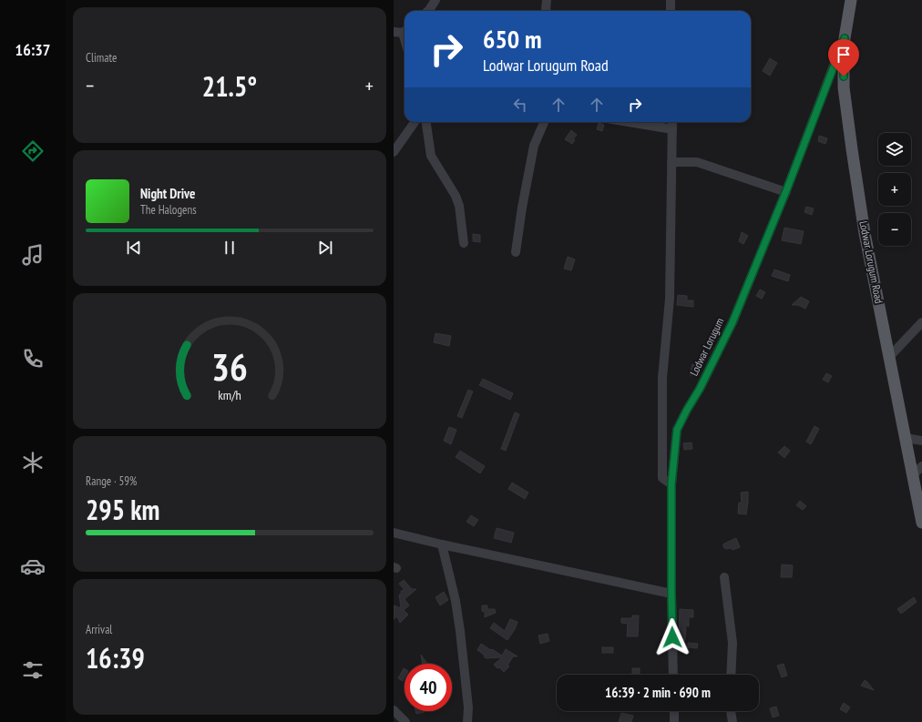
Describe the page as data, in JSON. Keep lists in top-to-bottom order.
{
  "streets": {
    "main road": ["Lodwar Lorugum Road"],
    "street": ["Lodwar Lorugum"]
  },
  "crossings": [
    ["Lodwar Lorugum Road", "Lodwar Lorugum"]
  ],
  "page": {
    "tabs": "16:37",
    "tile": [
      "Climate",
      ["Range · 59%", "295 km"],
      ["Arrival", "16:39"]
    ],
    "turn": ["650 m", "Lodwar Lorugum Road"],
    "heat": ["−", "21.5°", "+"],
    "map_buttons": ["+", "−"],
    "song": ["Night Drive", "The Halogens"],
    "limit": "40",
    "trip": "16:39 · 2 min · 690 m",
    "gauge": ["36", "km/h"]
  }
}
